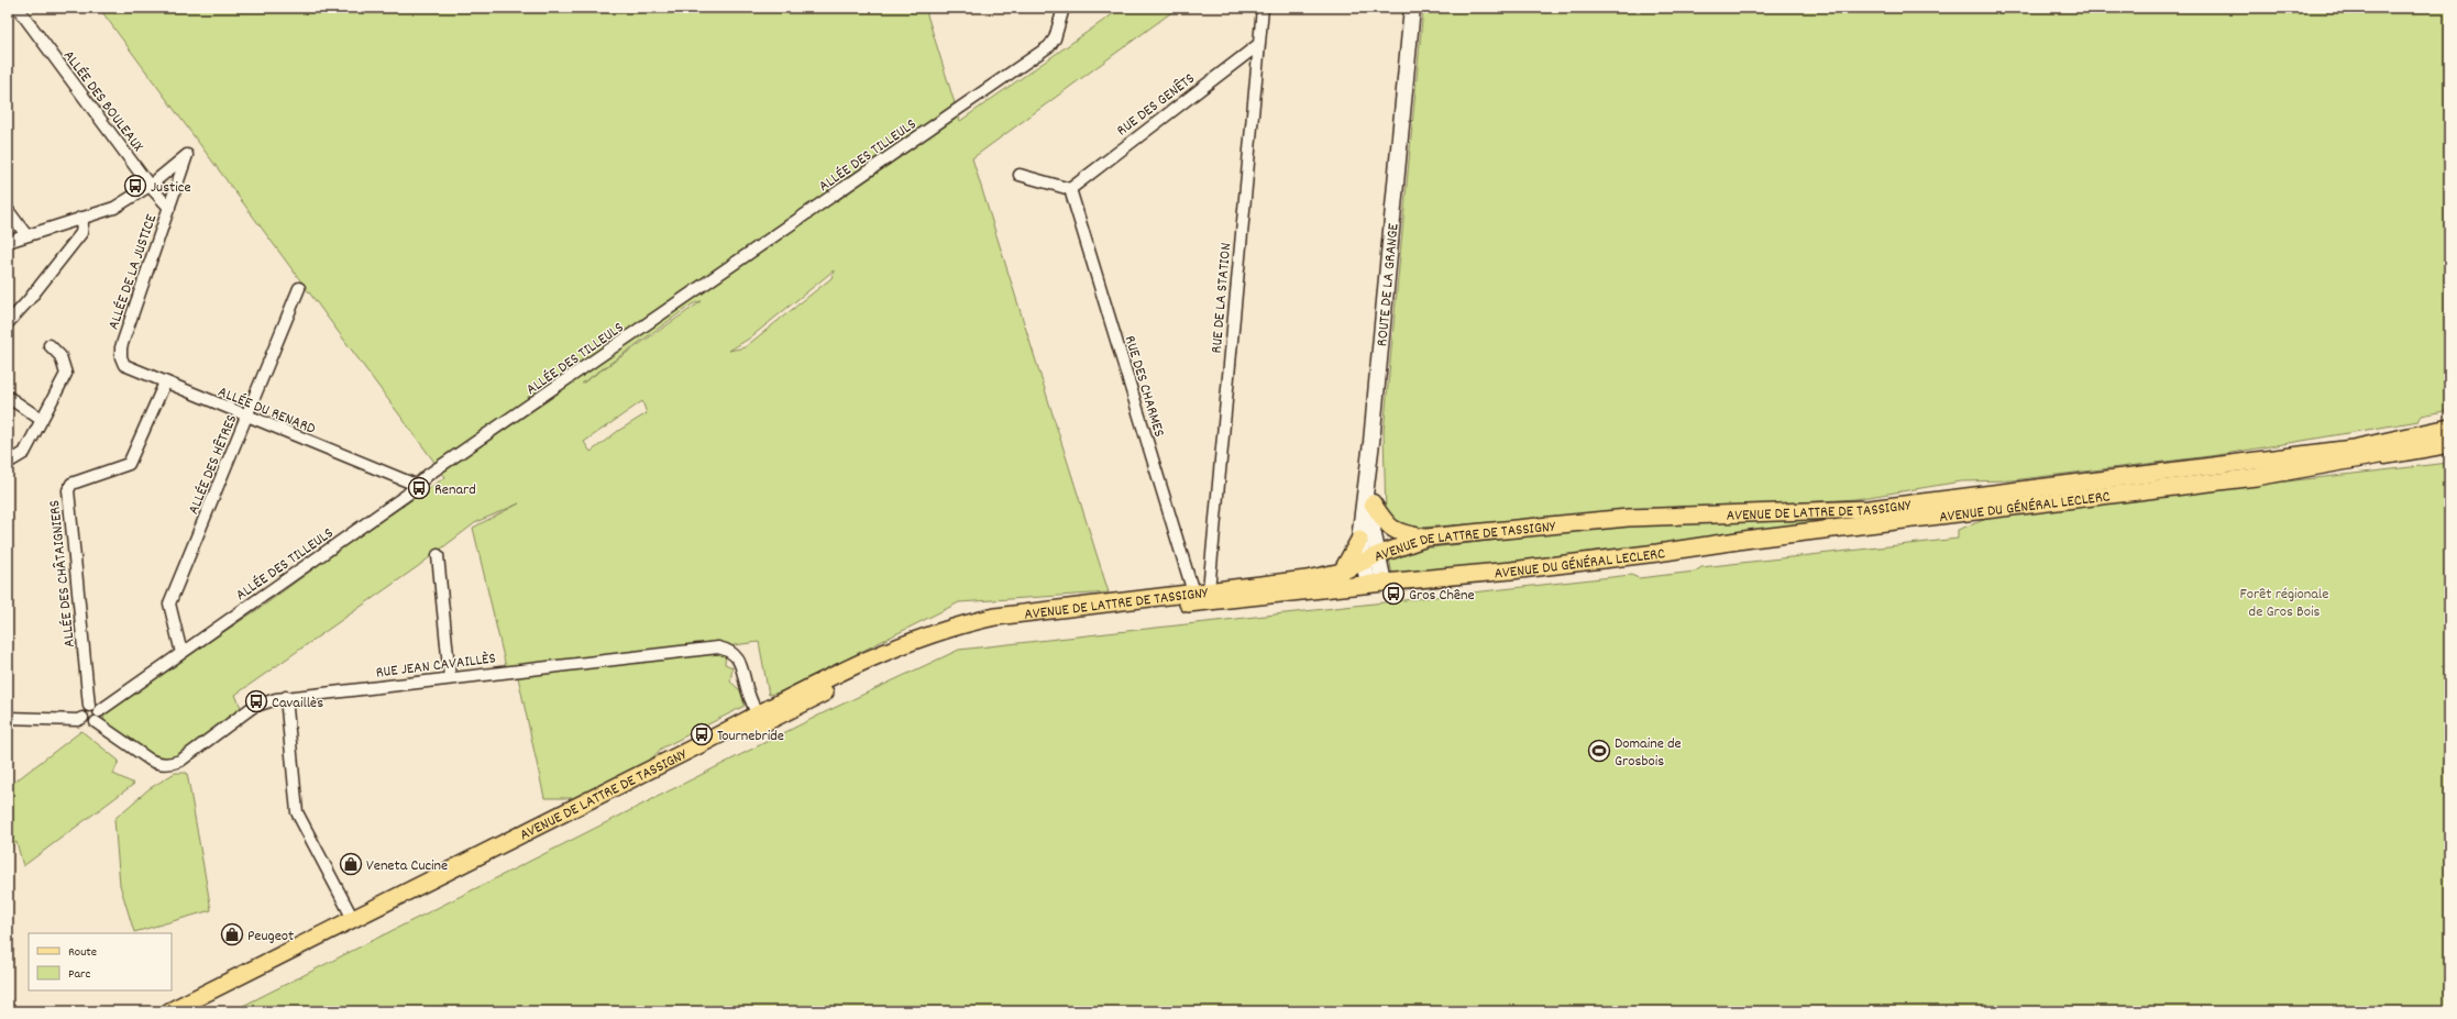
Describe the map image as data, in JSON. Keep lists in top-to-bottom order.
{
  "streets": {
    "main road": ["ROUTE DE LA GRANGE", "AVENUE DU GÉNÉRAL LECLERC", "AVENUE DE LATTRE DE TASSIGNY"],
    "street": [
      "ALLÉE DES BOULEAUX",
      "RUE DES GENÊTS",
      "ALLÉE DES TILLEULS",
      "ALLÉE DE LA JUSTICE",
      "RUE DE LA STATION",
      "RUE DES CHARMES",
      "ALLÉE DU RENARD",
      "ALLÉE DES HÊTRES",
      "ALLÉE DES CHÂTAIGNIERS",
      "RUE JEAN CAVAILLÈS"
    ]
  },
  "crossings": [
    ["ALLÉE DES BOULEAUX", "ALLÉE DE LA JUSTICE"],
    ["RUE DES GENÊTS", "RUE DE LA STATION"],
    ["RUE DES GENÊTS", "RUE DES CHARMES"],
    ["ALLÉE DES TILLEULS", "ALLÉE DU RENARD"],
    ["ALLÉE DES TILLEULS", "ALLÉE DES HÊTRES"],
    ["ALLÉE DES TILLEULS", "ALLÉE DES CHÂTAIGNIERS"],
    ["ALLÉE DES TILLEULS", "RUE JEAN CAVAILLÈS"],
    ["ALLÉE DE LA JUSTICE", "ALLÉE DU RENARD"],
    ["ROUTE DE LA GRANGE", "AVENUE DE LATTRE DE TASSIGNY"],
    ["RUE DE LA STATION", "RUE DES CHARMES"],
    ["RUE DE LA STATION", "AVENUE DE LATTRE DE TASSIGNY"],
    ["RUE DES CHARMES", "AVENUE DE LATTRE DE TASSIGNY"],
    ["ALLÉE DU RENARD", "ALLÉE DES HÊTRES"],
    ["ALLÉE DU RENARD", "ALLÉE DES CHÂTAIGNIERS"],
    ["AVENUE DU GÉNÉRAL LECLERC", "AVENUE DE LATTRE DE TASSIGNY"],
    ["AVENUE DU GÉNÉRAL LECLERC", "RUE JEAN CAVAILLÈS"],
    ["AVENUE DE LATTRE DE TASSIGNY", "RUE JEAN CAVAILLÈS"],
    ["ALLÉE DES CHÂTAIGNIERS", "RUE JEAN CAVAILLÈS"]
  ],
  "parks": ["Forêt régionale de Gros Bois"],
  "places": {
    "bus stop": [
      "Justice",
      "Renard",
      "Gros Chêne",
      "Cavaillès",
      "Tournebride"
    ],
    "sports": ["Domaine de Grosbois"],
    "shop": ["Veneta Cucine", "Peugeot"]
  },
  "legend": ["Route", "Parc"]
}
